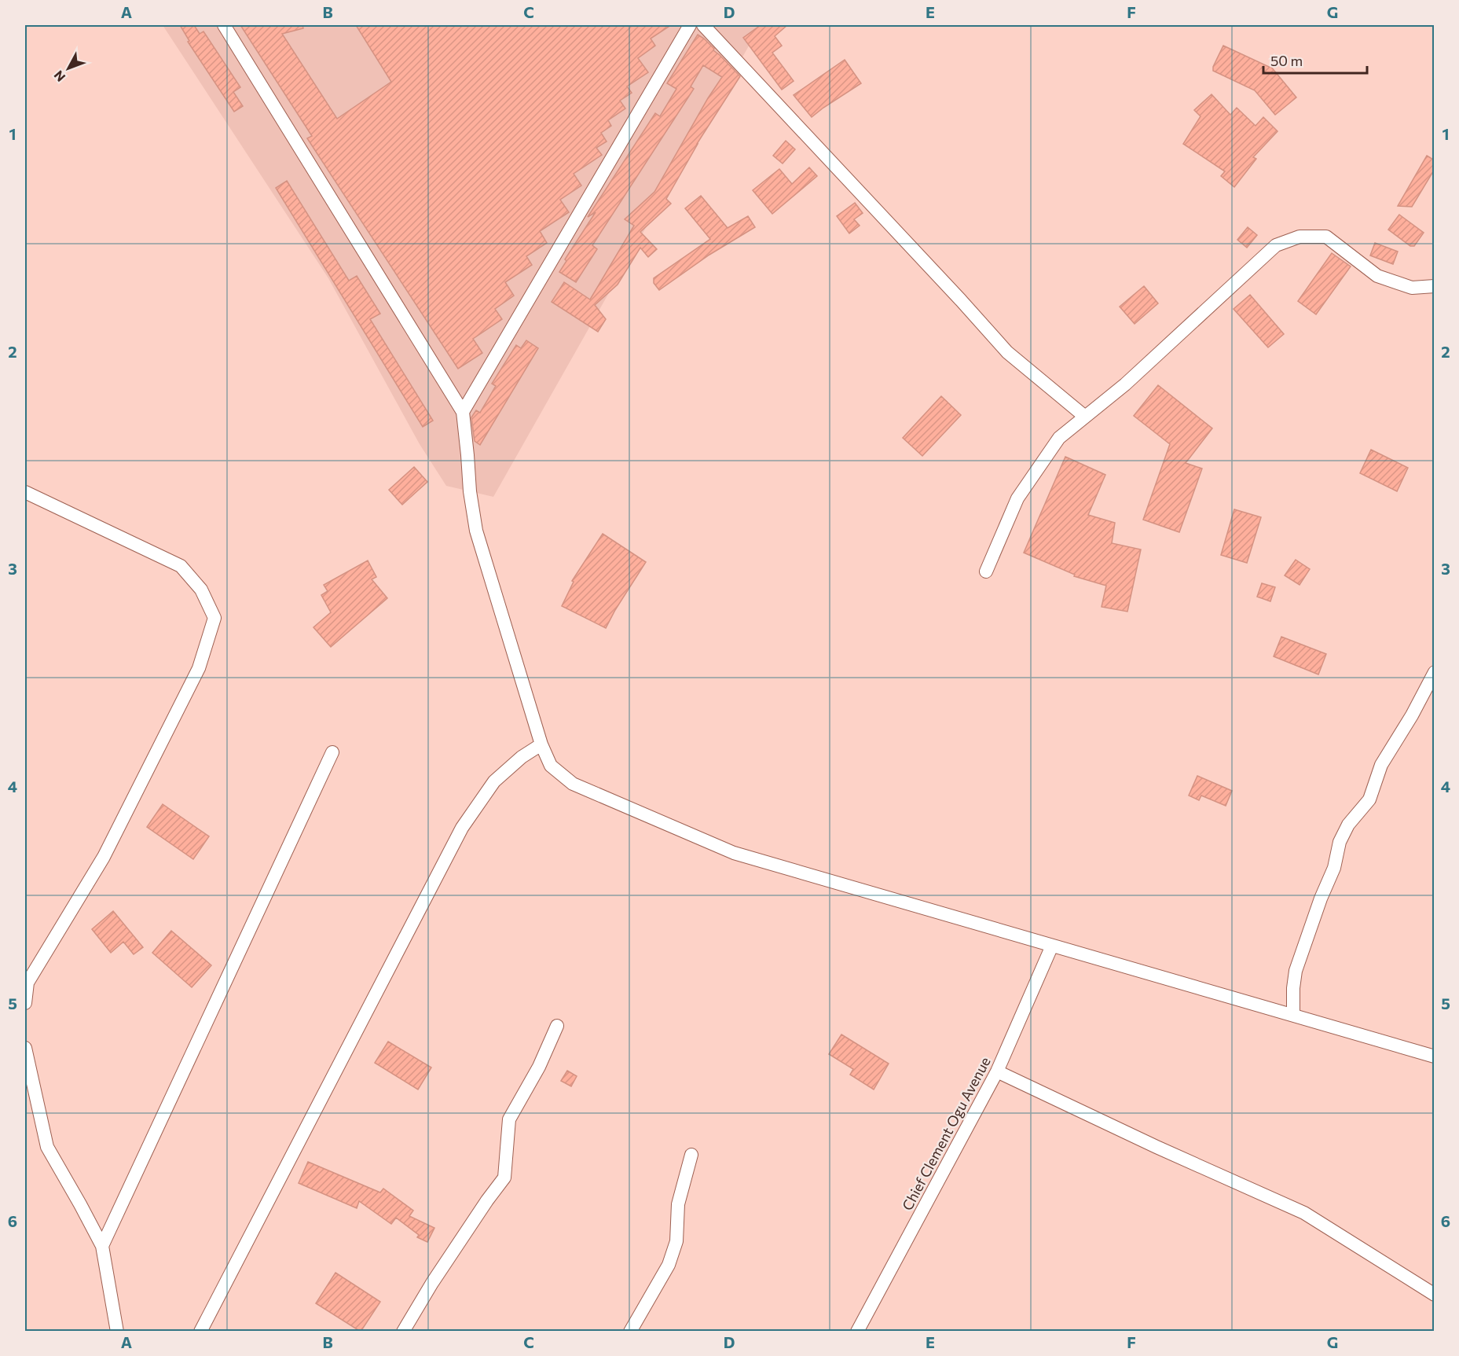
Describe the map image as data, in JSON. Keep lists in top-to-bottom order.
{
  "streets": {
    "street": ["Chief Clement Ogu Avenue"]
  },
  "scale_bar": "50 m",
  "north": "bottom left",
  "grid": {
    "columns": [
      "A",
      "B",
      "C",
      "D",
      "E",
      "F",
      "G"
    ],
    "rows": [
      "1",
      "2",
      "3",
      "4",
      "5",
      "6"
    ]
  }
}
